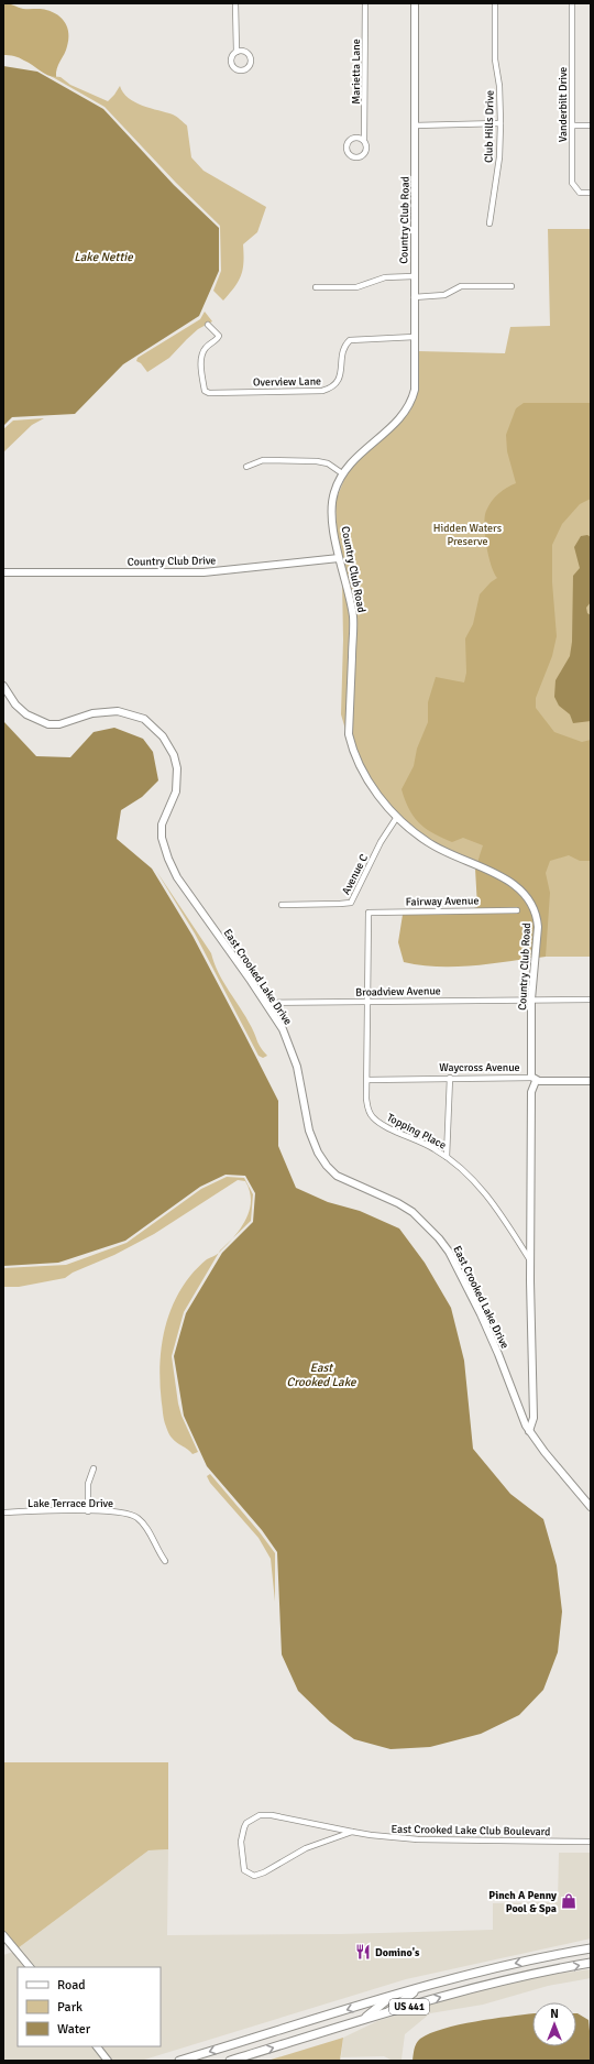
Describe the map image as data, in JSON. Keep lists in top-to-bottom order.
{
  "streets": {
    "main road": ["US 441"],
    "street": [
      "Marietta Lane",
      "Vanderbilt Drive",
      "Club Hills Drive",
      "Country Club Road",
      "Overview Lane",
      "Country Club Drive",
      "Avenue C",
      "Fairway Avenue",
      "East Crooked Lake Drive",
      "Broadview Avenue",
      "Waycross Avenue",
      "Topping Place",
      "Lake Terrace Drive",
      "East Crooked Lake Club Boulevard"
    ]
  },
  "crossings": [
    ["Country Club Road", "Overview Lane"],
    ["Country Club Road", "Country Club Drive"],
    ["Country Club Road", "Avenue C"],
    ["Country Club Road", "East Crooked Lake Drive"],
    ["Country Club Road", "Broadview Avenue"],
    ["Country Club Road", "Waycross Avenue"],
    ["Country Club Road", "Topping Place"],
    ["Fairway Avenue", "Topping Place"],
    ["East Crooked Lake Drive", "Broadview Avenue"],
    ["Broadview Avenue", "Topping Place"],
    ["Waycross Avenue", "Topping Place"]
  ],
  "water": ["Lake Nettie", "East Crooked Lake"],
  "parks": ["Hidden Waters Preserve"],
  "places": {
    "shop": ["Pinch A Penny Pool & Spa"],
    "restaurant": ["Domino's"]
  },
  "legend": ["Road", "Park", "Water"],
  "north": "top"
}
